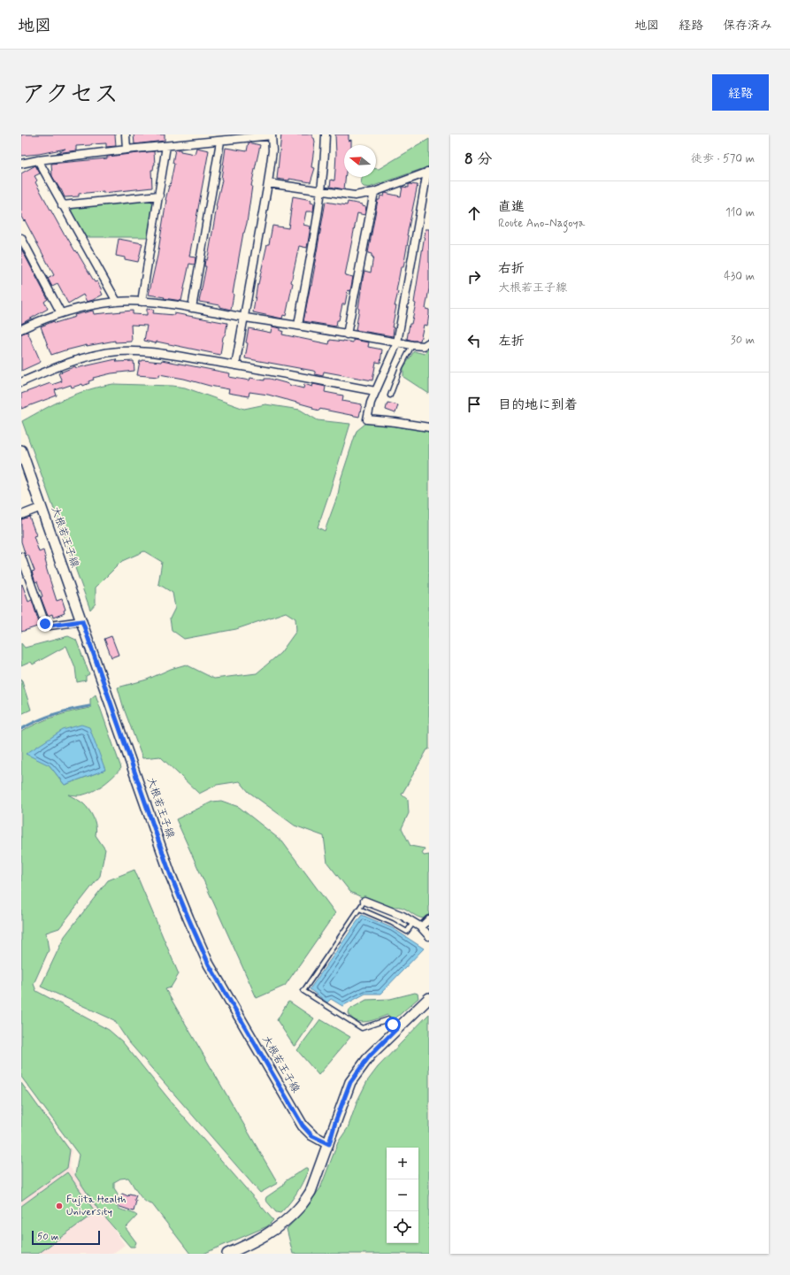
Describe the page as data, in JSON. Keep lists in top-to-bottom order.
{
  "streets": {
    "street": ["大根若王子線"]
  },
  "places": ["Fujita Health University"],
  "scale_bar": "50 m",
  "north": "left",
  "page": {
    "header": "地図",
    "nav": ["地図", "経路", "保存済み"],
    "title": "アクセス",
    "buttons": "経路",
    "heading": ["8 分", "徒歩 · 570 m"],
    "list": [
      ["直進", "Route Ano-Nagoya", "110 m"],
      ["右折", "大根若王子線", "430 m"],
      ["左折", "30 m"],
      "目的地に到着"
    ],
    "map_buttons": ["+", "−"],
    "scale": "50 m"
  }
}
